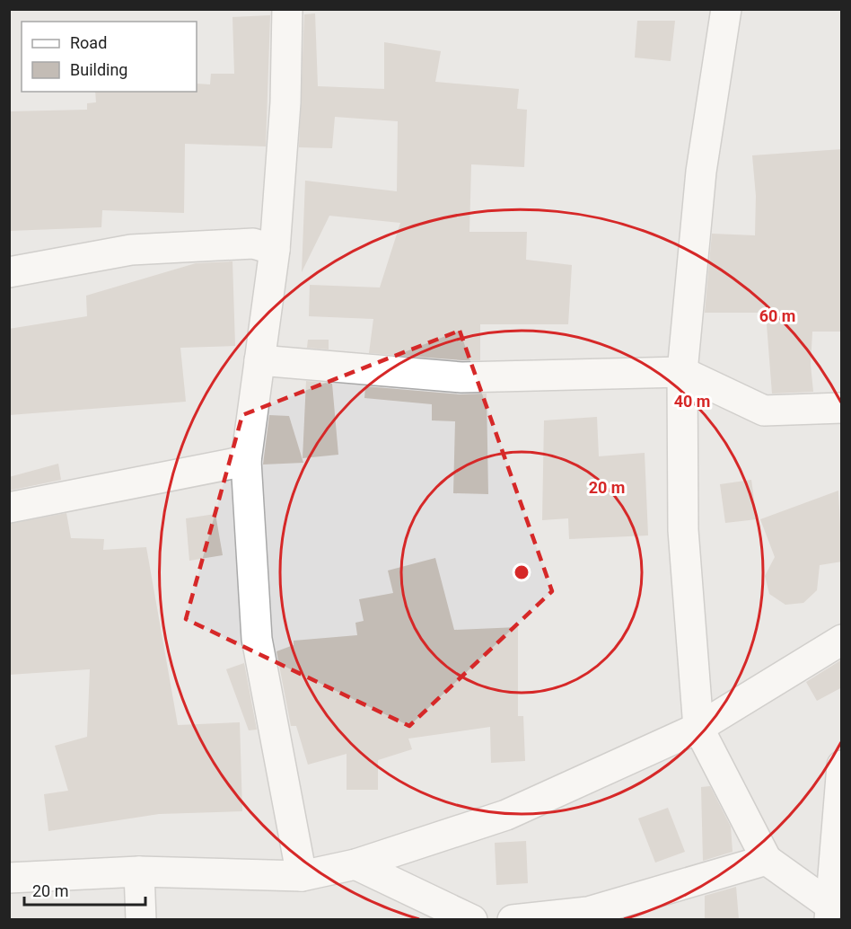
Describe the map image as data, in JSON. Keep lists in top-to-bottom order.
{
  "legend": ["Road", "Building"],
  "scale_bar": "20 m",
  "rings": ["60 m", "40 m", "20 m"]
}
